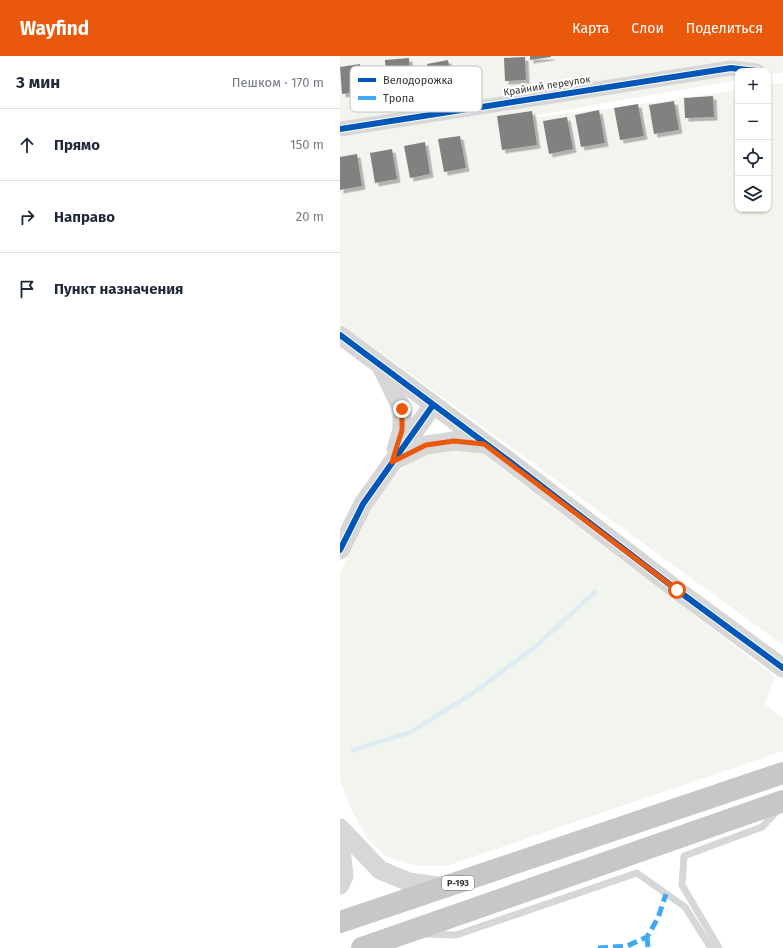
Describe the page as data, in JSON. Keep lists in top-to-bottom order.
{
  "streets": {
    "highway": ["Р-193"],
    "street": ["Крайний переулок"]
  },
  "legend": ["Велодорожка", "Тропа"],
  "page": {
    "header": "Wayfind",
    "nav": ["Карта", "Слои", "Поделиться"],
    "heading": ["3 мин", "Пешком · 170 m"],
    "map_buttons": ["+", "−"],
    "list": [
      ["Прямо", "150 m"],
      ["Направо", "20 m"],
      "Пункт назначения"
    ]
  }
}
